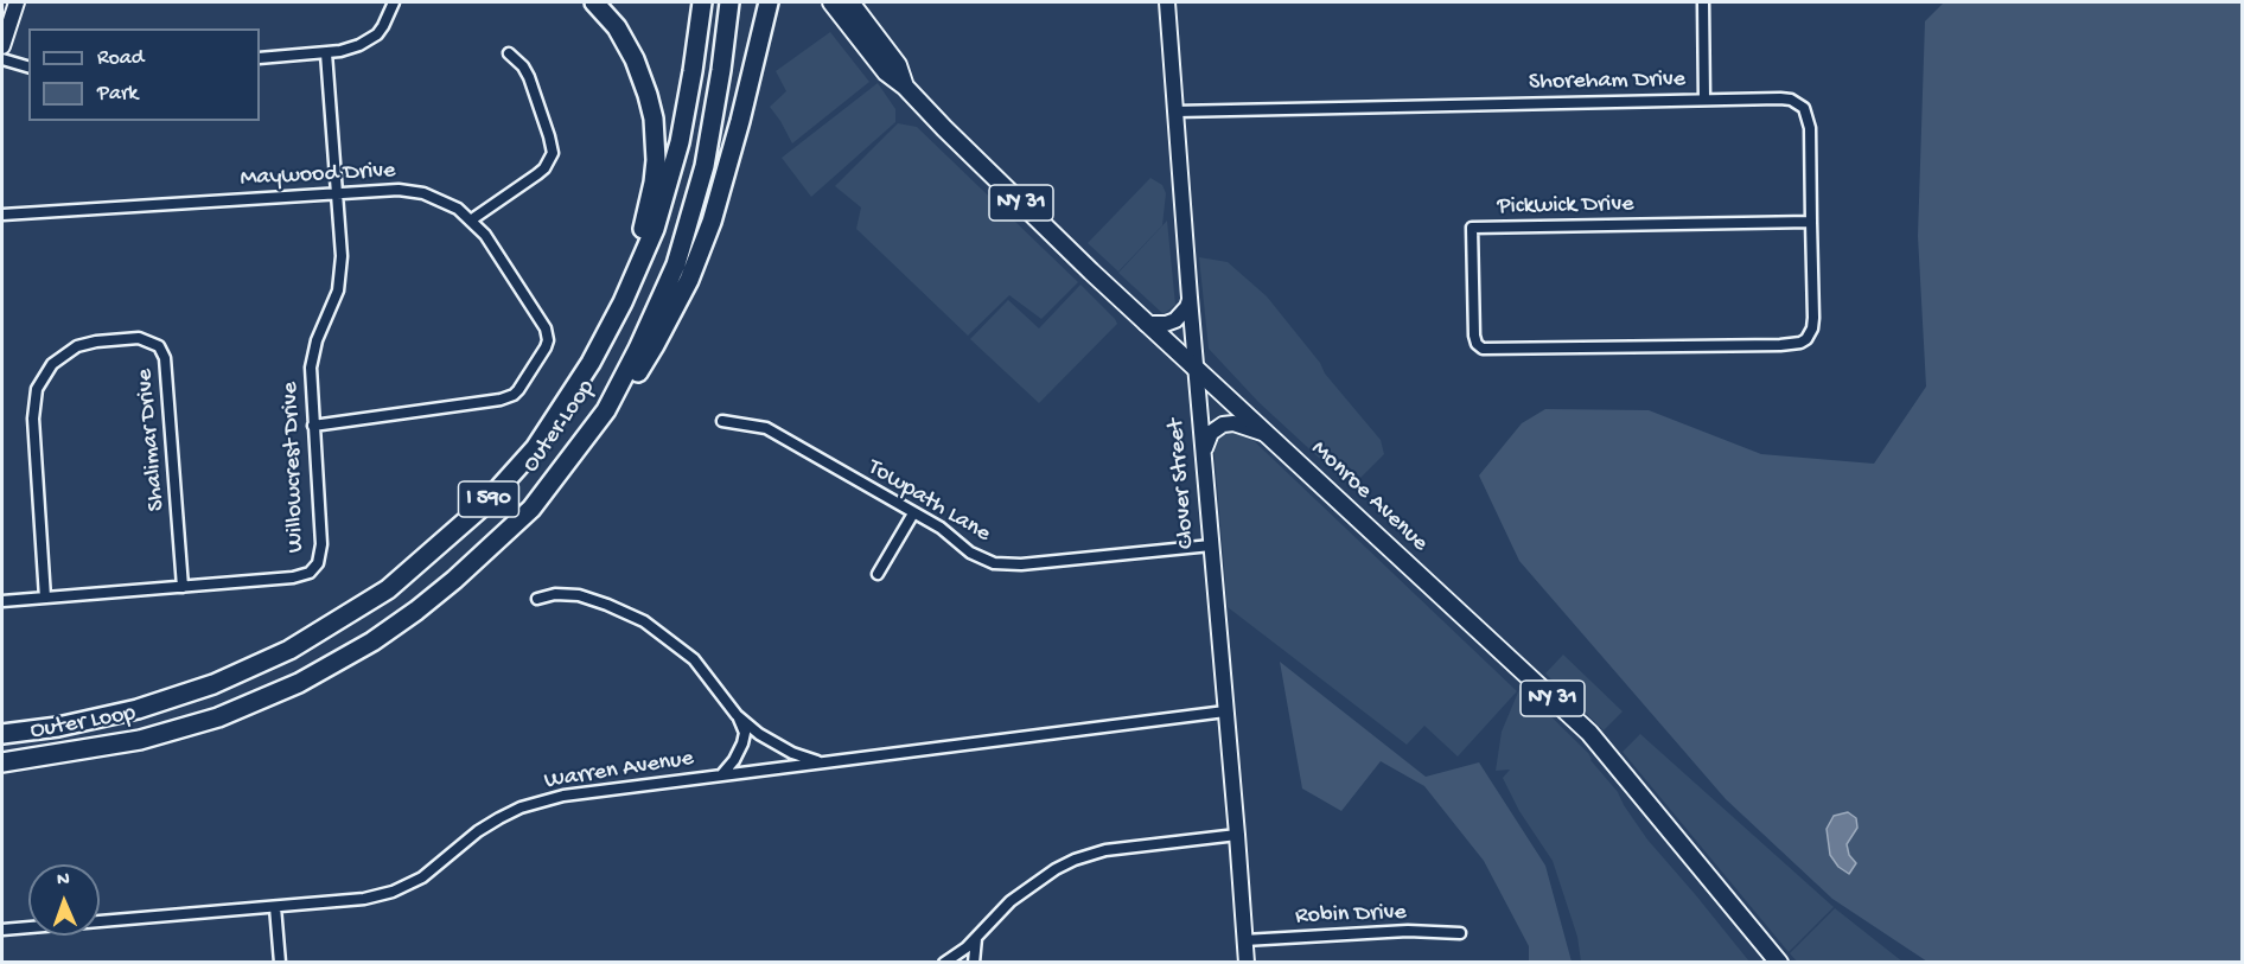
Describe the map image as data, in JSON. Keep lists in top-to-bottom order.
{
  "streets": {
    "highway": ["Outer Loop", "I 590"],
    "main road": ["NY 31", "Clover Street", "Monroe Avenue"],
    "street": [
      "Shoreham Drive",
      "Maywood Drive",
      "Pickwick Drive",
      "Shalimar Drive",
      "Willowcrest Drive",
      "Towpath Lane",
      "Warren Avenue",
      "Robin Drive"
    ]
  },
  "crossings": [
    ["Shoreham Drive", "Pickwick Drive"],
    ["Shoreham Drive", "Clover Street"],
    ["Maywood Drive", "Willowcrest Drive"],
    ["Shalimar Drive", "Willowcrest Drive"],
    ["Clover Street", "Monroe Avenue"],
    ["Clover Street", "Towpath Lane"],
    ["Clover Street", "Warren Avenue"],
    ["Clover Street", "Robin Drive"]
  ],
  "legend": ["Road", "Park"],
  "north": "top"
}
